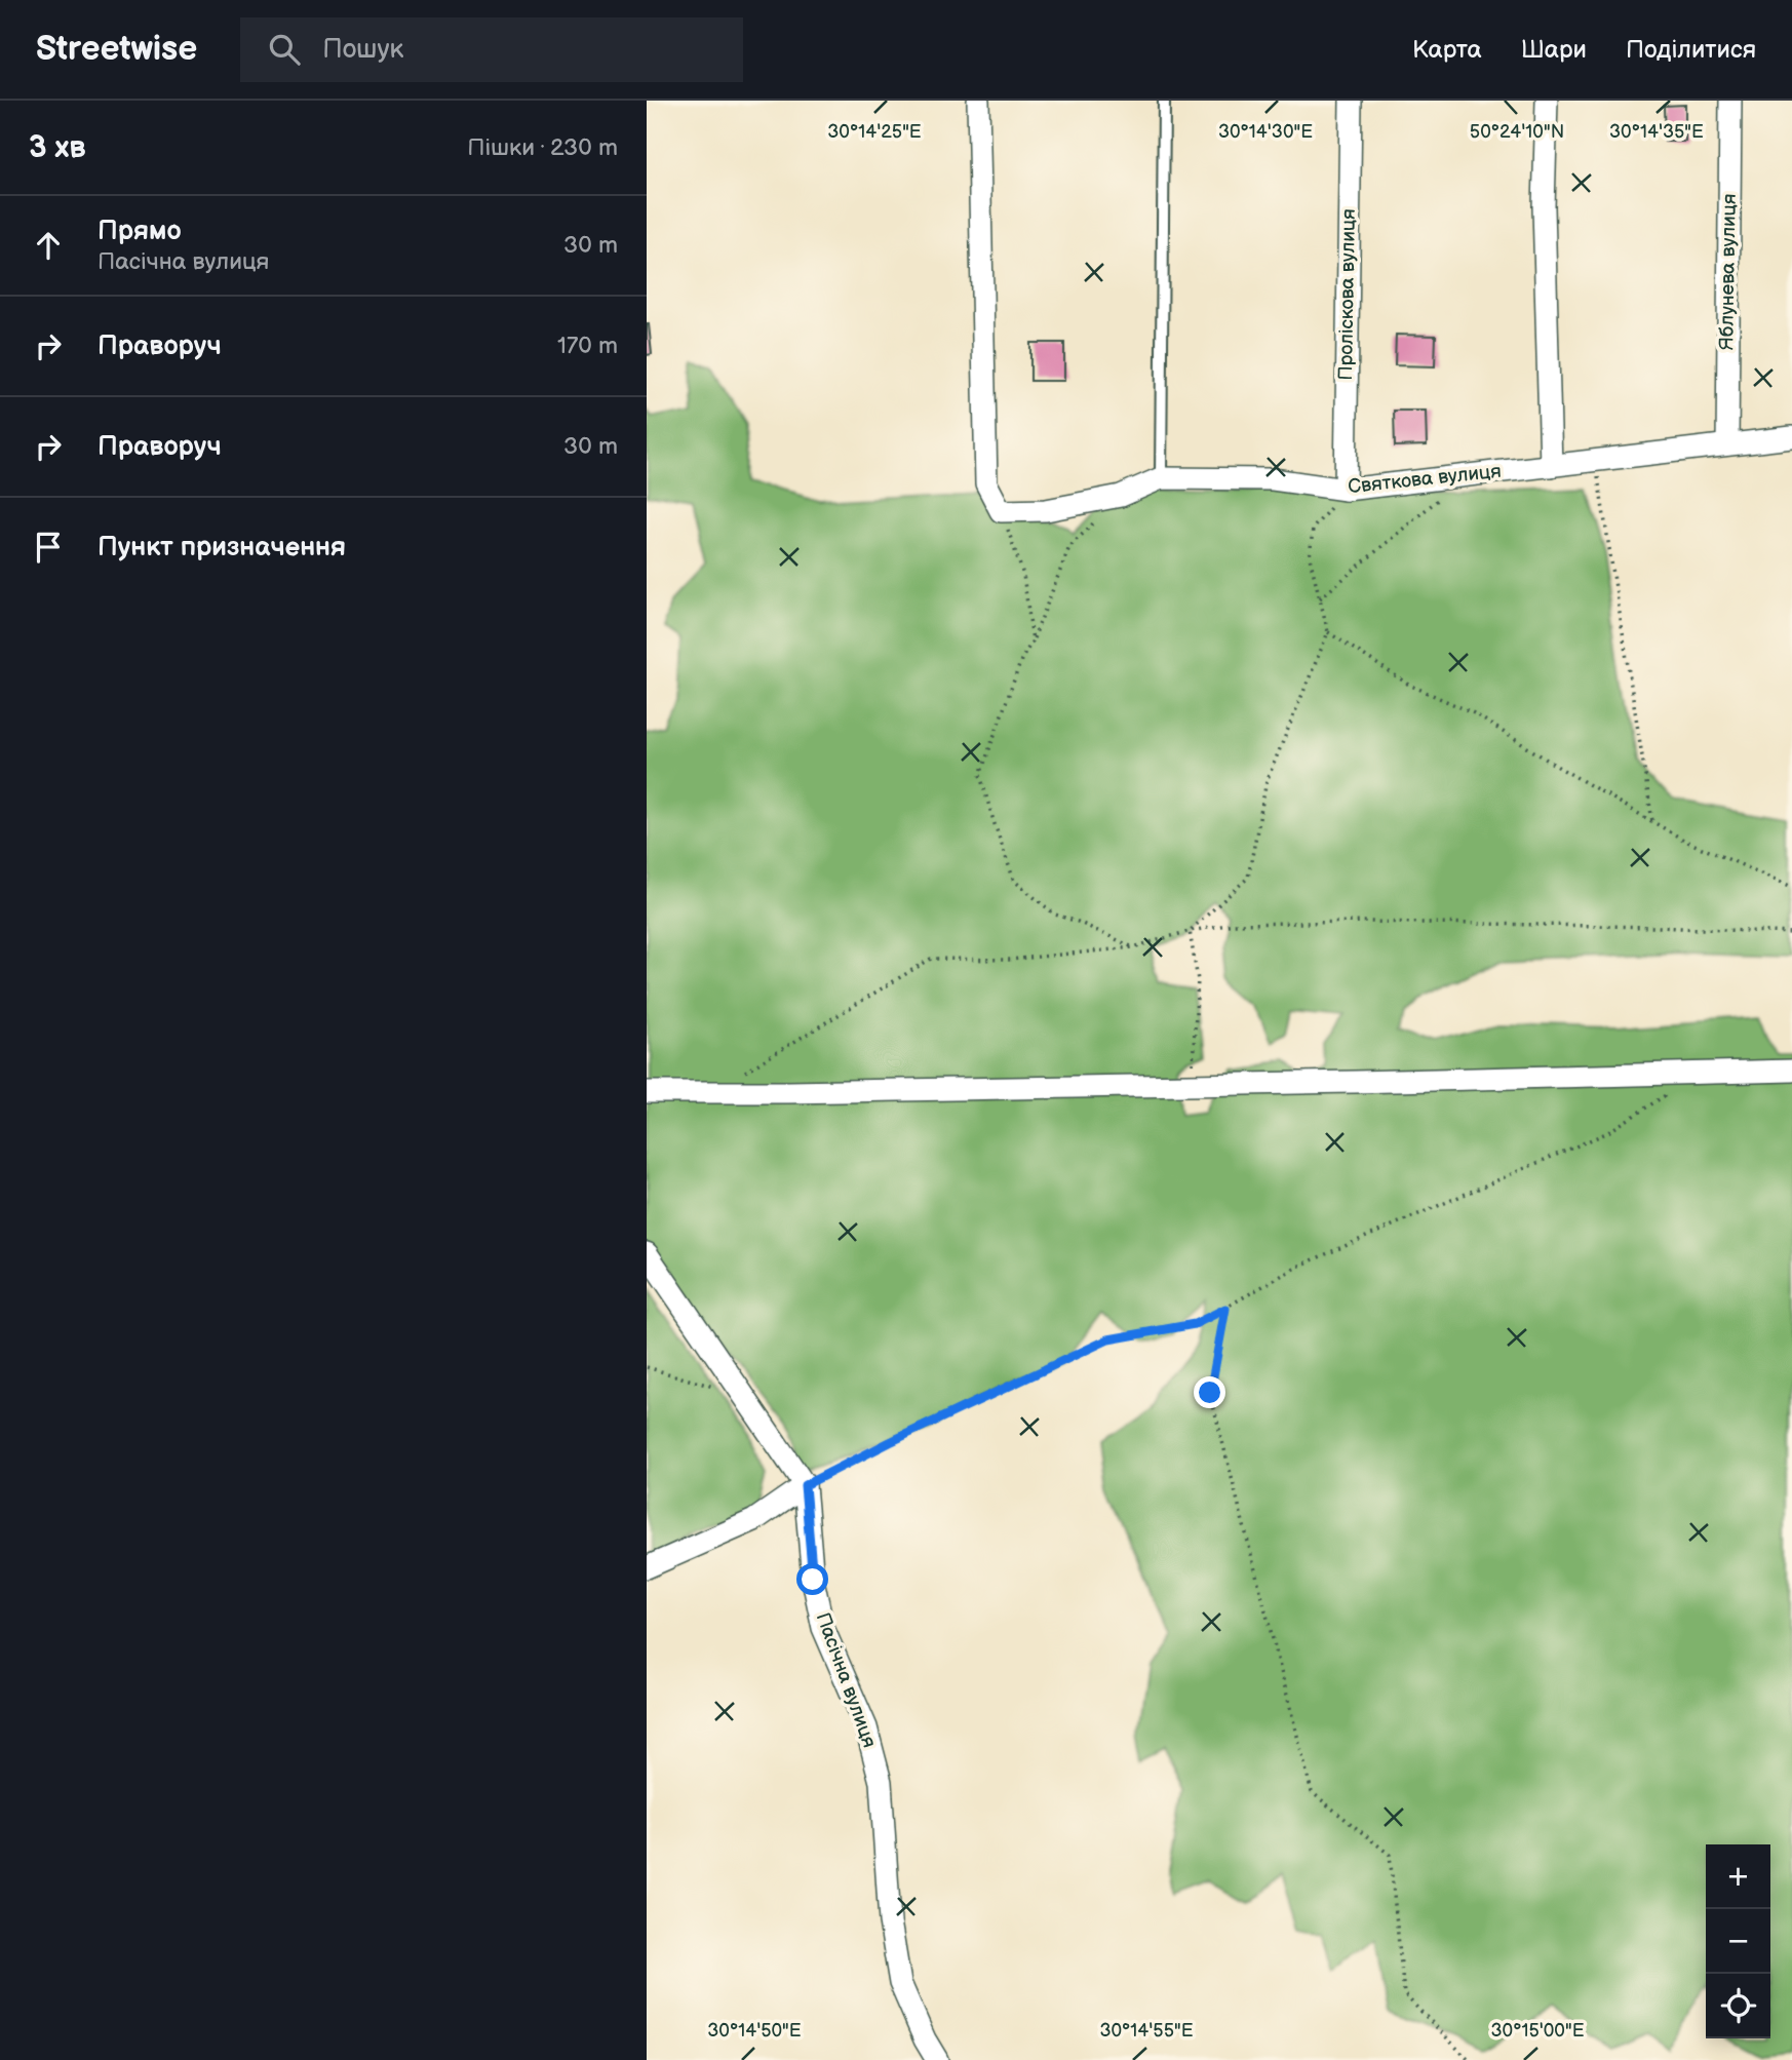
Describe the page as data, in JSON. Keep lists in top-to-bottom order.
{
  "streets": {
    "street": [
      "Яблунева вулиця",
      "Проліскова вулиця",
      "Святкова вулиця",
      "Пасічна вулиця"
    ]
  },
  "crossings": [
    ["Яблунева вулиця", "Святкова вулиця"],
    ["Проліскова вулиця", "Святкова вулиця"]
  ],
  "page": {
    "header": "Streetwise",
    "search": "Пошук",
    "nav": ["Карта", "Шари", "Поділитися"],
    "heading": ["3 хв", "Пішки · 230 m"],
    "list": [
      ["Прямо", "Пасічна вулиця", "30 m"],
      ["Праворуч", "170 m"],
      ["Праворуч", "30 m"],
      "Пункт призначення"
    ],
    "map_buttons": ["+", "−"]
  },
  "coordinates": [
    "30°14'25\"E",
    "30°14'30\"E",
    "30°14'35\"E",
    "50°24'10\"N",
    "30°14'50\"E",
    "30°14'55\"E",
    "30°15'00\"E"
  ]
}
